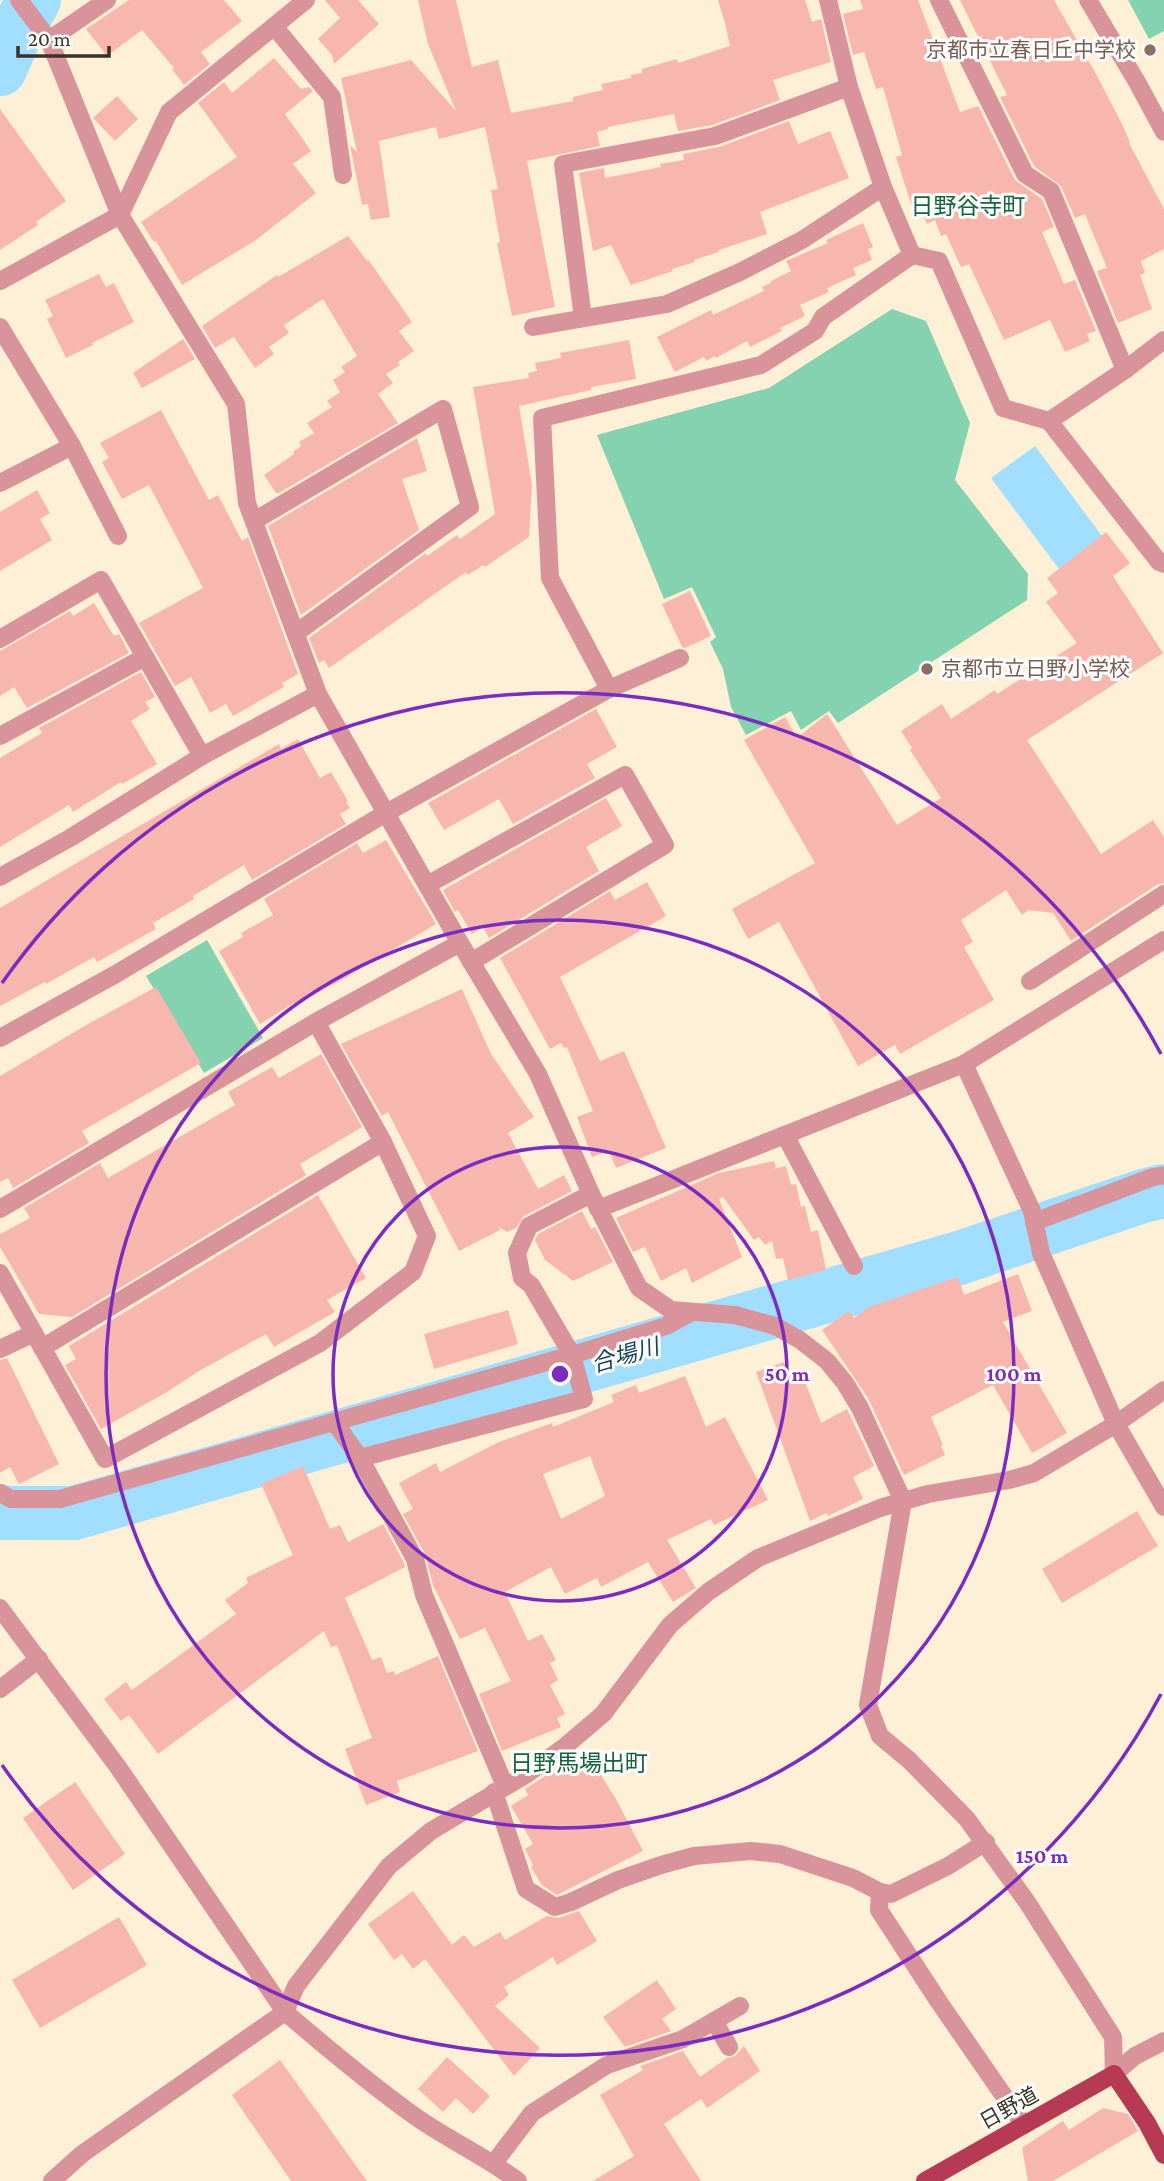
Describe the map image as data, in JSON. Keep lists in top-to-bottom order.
{
  "streets": {
    "main road": ["日野道"]
  },
  "districts": ["日野谷寺町", "日野馬場出町"],
  "water": ["合場川"],
  "places": ["京都市立春日丘中学校", "京都市立日野小学校"],
  "scale_bar": "20 m",
  "rings": ["50 m", "100 m", "150 m"]
}
